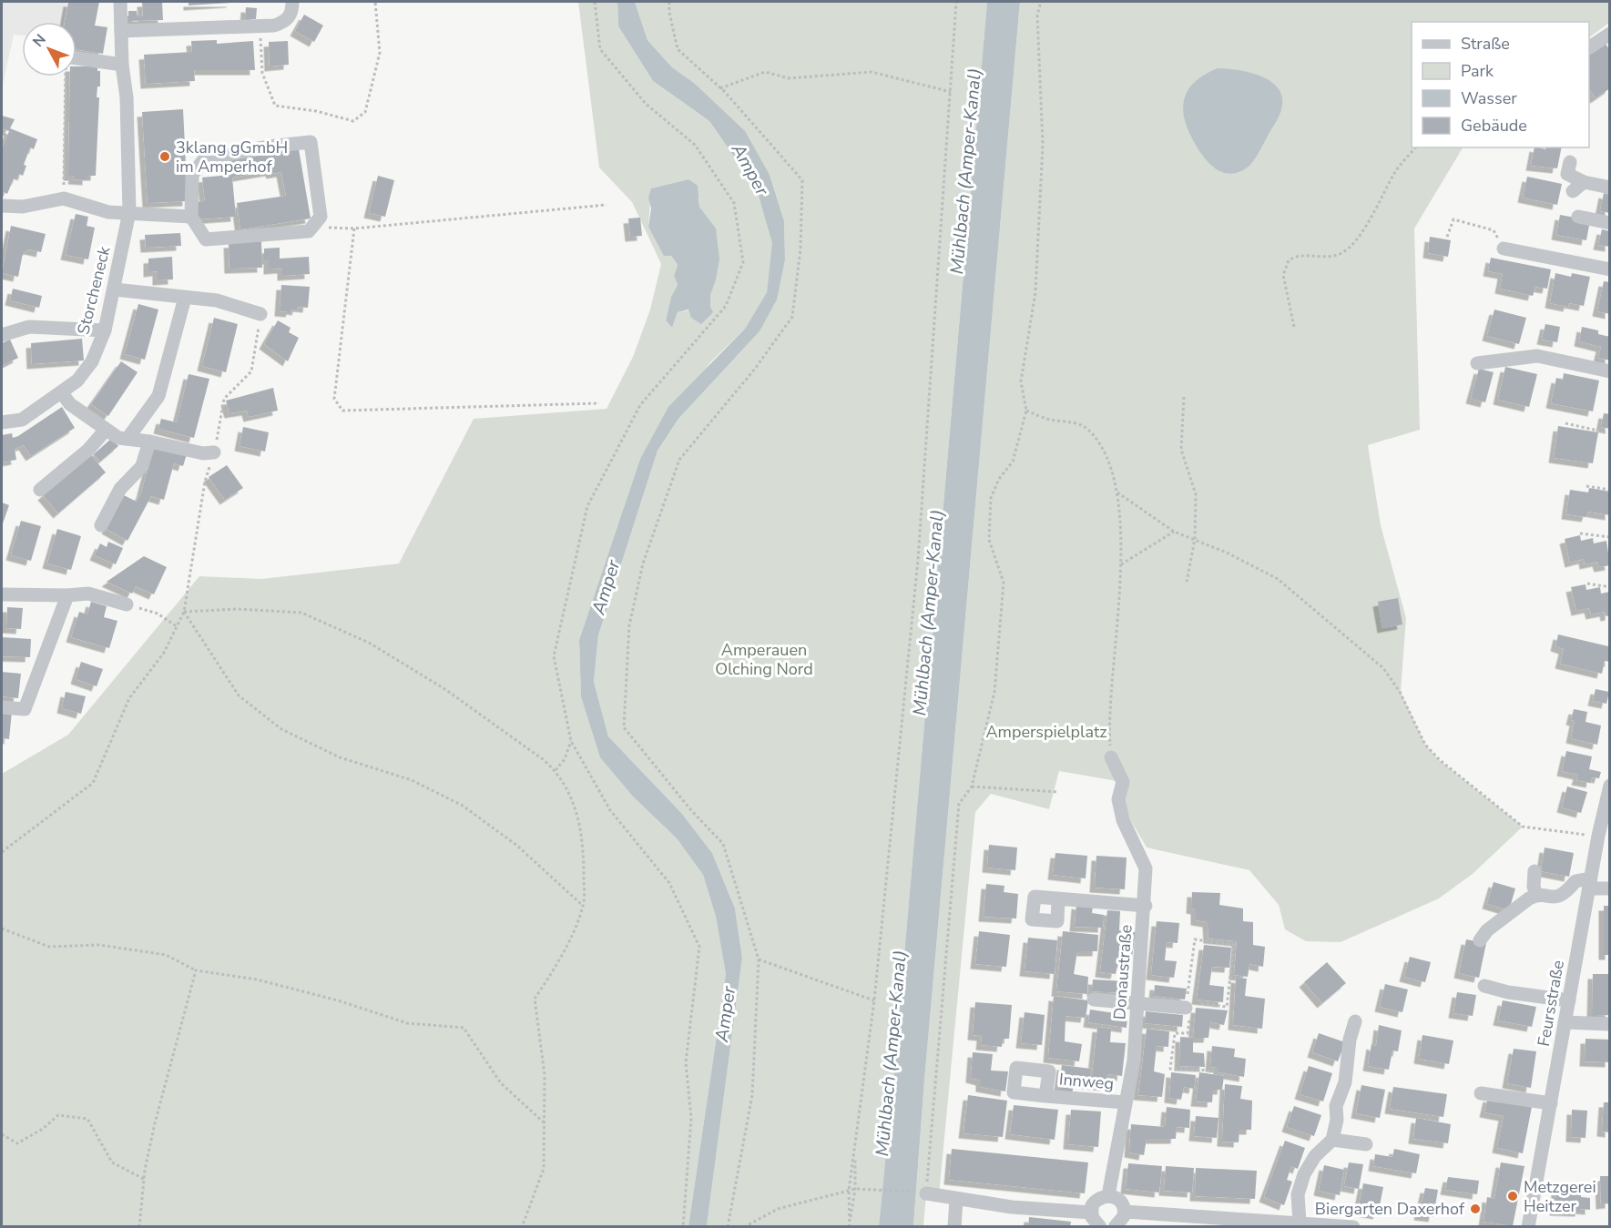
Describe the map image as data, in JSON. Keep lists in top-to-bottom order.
{
  "streets": {
    "street": [
      "Storcheneck",
      "Donaustraße",
      "Feursstraße",
      "Innweg"
    ]
  },
  "crossings": [
    ["Donaustraße", "Innweg"]
  ],
  "water": ["Amper", "Mühlbach (Amper-Kanal)"],
  "parks": ["Amperauen Olching Nord", "Amperspielplatz"],
  "places": ["3klang gGmbH im Amperhof", "Metzgerei Heitzer", "Biergarten Daxerhof"],
  "legend": [
    "Straße",
    "Park",
    "Wasser",
    "Gebäude"
  ],
  "north": "top left"
}
